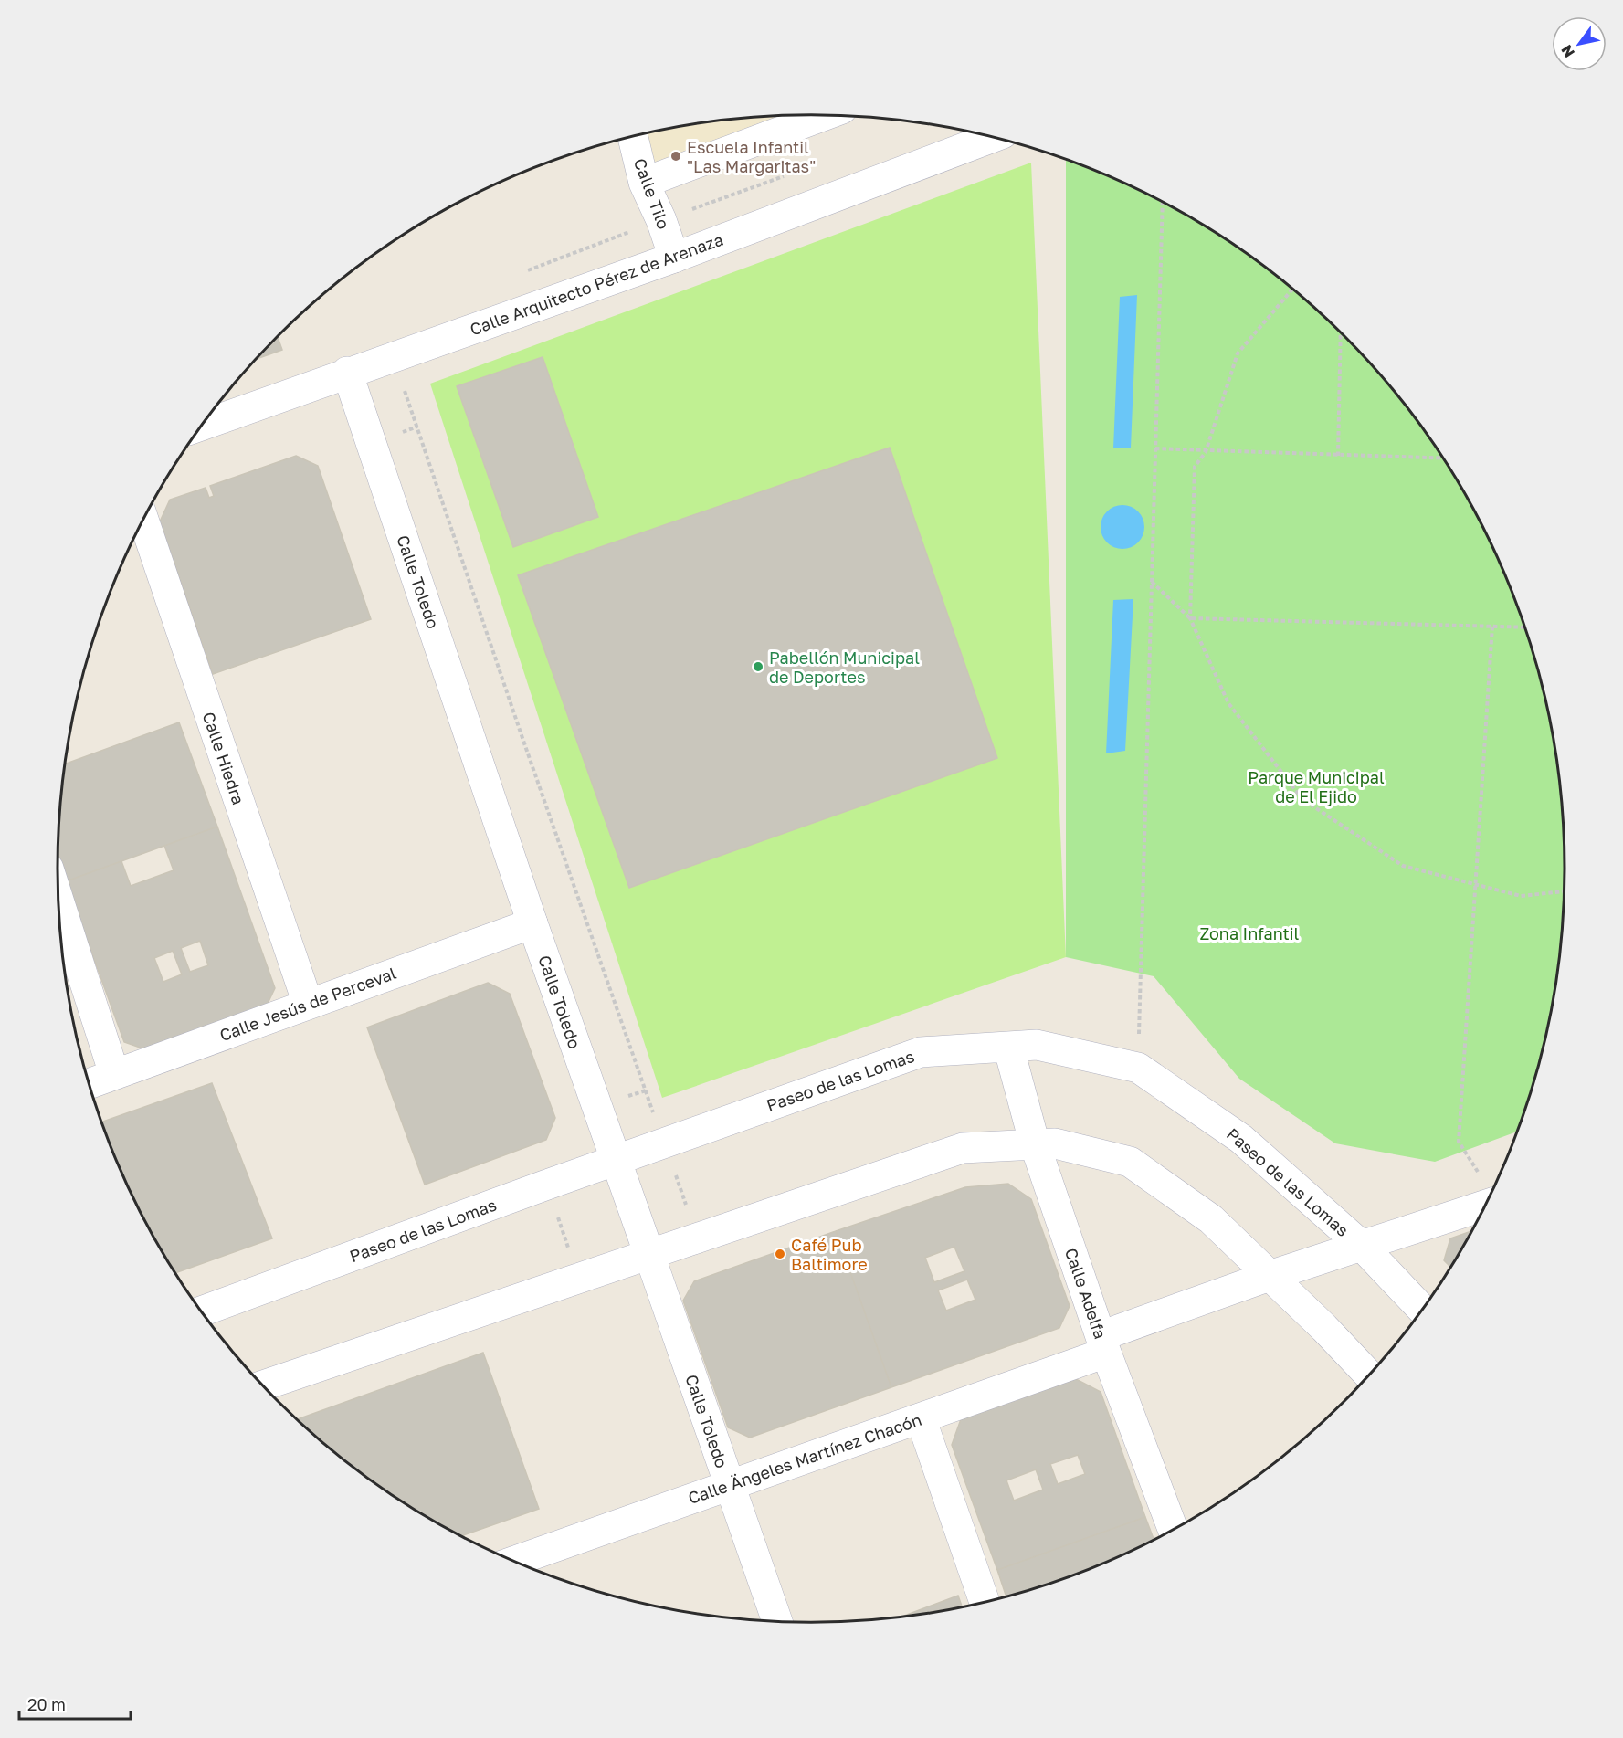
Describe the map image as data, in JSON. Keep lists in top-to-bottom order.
{
  "streets": {
    "street": [
      "Calle Tilo",
      "Calle Arquitecto Pérez de Arenaza",
      "Calle Toledo",
      "Calle Hiedra",
      "Calle Jesús de Perceval",
      "Paseo de las Lomas",
      "Calle Adelfa",
      "Calle Ängeles Martínez Chacón"
    ]
  },
  "crossings": [
    ["Calle Tilo", "Calle Arquitecto Pérez de Arenaza"],
    ["Calle Arquitecto Pérez de Arenaza", "Calle Toledo"],
    ["Calle Toledo", "Calle Jesús de Perceval"],
    ["Calle Toledo", "Paseo de las Lomas"],
    ["Calle Toledo", "Calle Ängeles Martínez Chacón"],
    ["Calle Hiedra", "Calle Jesús de Perceval"],
    ["Paseo de las Lomas", "Calle Adelfa"],
    ["Paseo de las Lomas", "Calle Ängeles Martínez Chacón"],
    ["Calle Adelfa", "Calle Ängeles Martínez Chacón"]
  ],
  "parks": ["Parque Municipal de El Ejido", "Zona Infantil"],
  "places": ["Escuela Infantil \"Las Margaritas\"", "Pabellón Municipal de Deportes", "Café Pub Baltimore"],
  "scale_bar": "20 m",
  "north": "bottom left"
}
